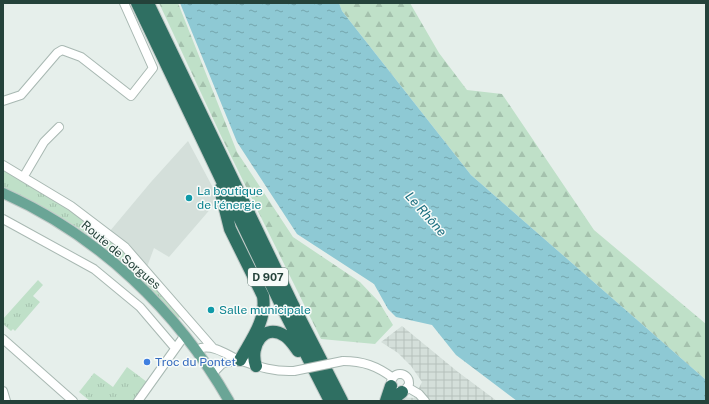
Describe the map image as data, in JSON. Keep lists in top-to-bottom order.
{
  "streets": {
    "highway": ["D 907"],
    "main road": ["Route de Sorgues"]
  },
  "water": ["Le Rhône"],
  "places": ["La boutique de l’énergie", "Salle municipale", "Troc du Pontet"]
}
